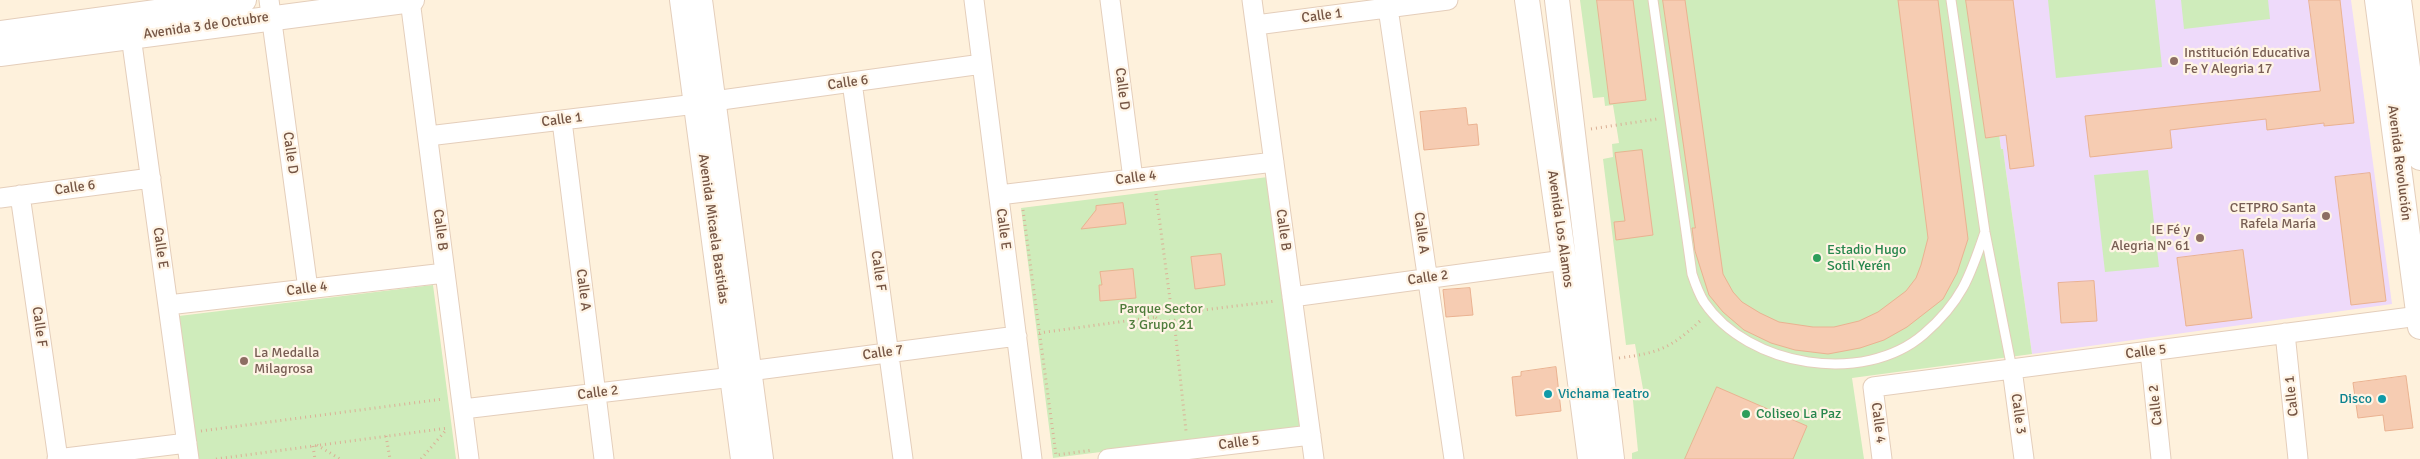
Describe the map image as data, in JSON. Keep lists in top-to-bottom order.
{
  "streets": {
    "street": [
      "Calle 1",
      "Avenida 3 de Octubre",
      "Calle 6",
      "Calle D",
      "Avenida Revolución",
      "Calle 4",
      "Avenida Micaela Bastidas",
      "Calle E",
      "Avenida Los Alamos",
      "Calle B",
      "Calle A",
      "Calle F",
      "Calle 2",
      "Calle 5",
      "Calle 7",
      "Calle 3"
    ]
  },
  "crossings": [
    ["Calle 1", "Calle 6"],
    ["Calle 1", "Avenida Micaela Bastidas"],
    ["Calle 1", "Calle B"],
    ["Calle 1", "Calle A"],
    ["Calle 1", "Calle 5"],
    ["Avenida 3 de Octubre", "Calle D"],
    ["Avenida 3 de Octubre", "Calle E"],
    ["Avenida 3 de Octubre", "Calle B"],
    ["Calle 6", "Avenida Micaela Bastidas"],
    ["Calle 6", "Calle E"],
    ["Calle 6", "Calle F"],
    ["Calle D", "Calle 4"],
    ["Avenida Revolución", "Calle 5"],
    ["Calle 4", "Calle E"],
    ["Calle 4", "Calle B"],
    ["Calle 4", "Calle 5"],
    ["Avenida Micaela Bastidas", "Calle 2"],
    ["Avenida Micaela Bastidas", "Calle 7"],
    ["Calle E", "Calle 7"],
    ["Avenida Los Alamos", "Calle 2"],
    ["Calle B", "Calle 2"],
    ["Calle B", "Calle 5"],
    ["Calle A", "Calle 2"],
    ["Calle F", "Calle 7"],
    ["Calle 2", "Calle 5"],
    ["Calle 2", "Calle 7"],
    ["Calle 5", "Calle 3"]
  ],
  "parks": ["Parque Sector 3 Grupo 21"],
  "places": [
    "Institución Educativa Fe Y Alegria 17",
    "CETPRO Santa Rafela María",
    "IE Fé y Alegria N° 61",
    "Estadio Hugo Sotil Yerén",
    "La Medalla Milagrosa",
    "Vichama Teatro",
    "Disco",
    "Coliseo La Paz"
  ]
}
